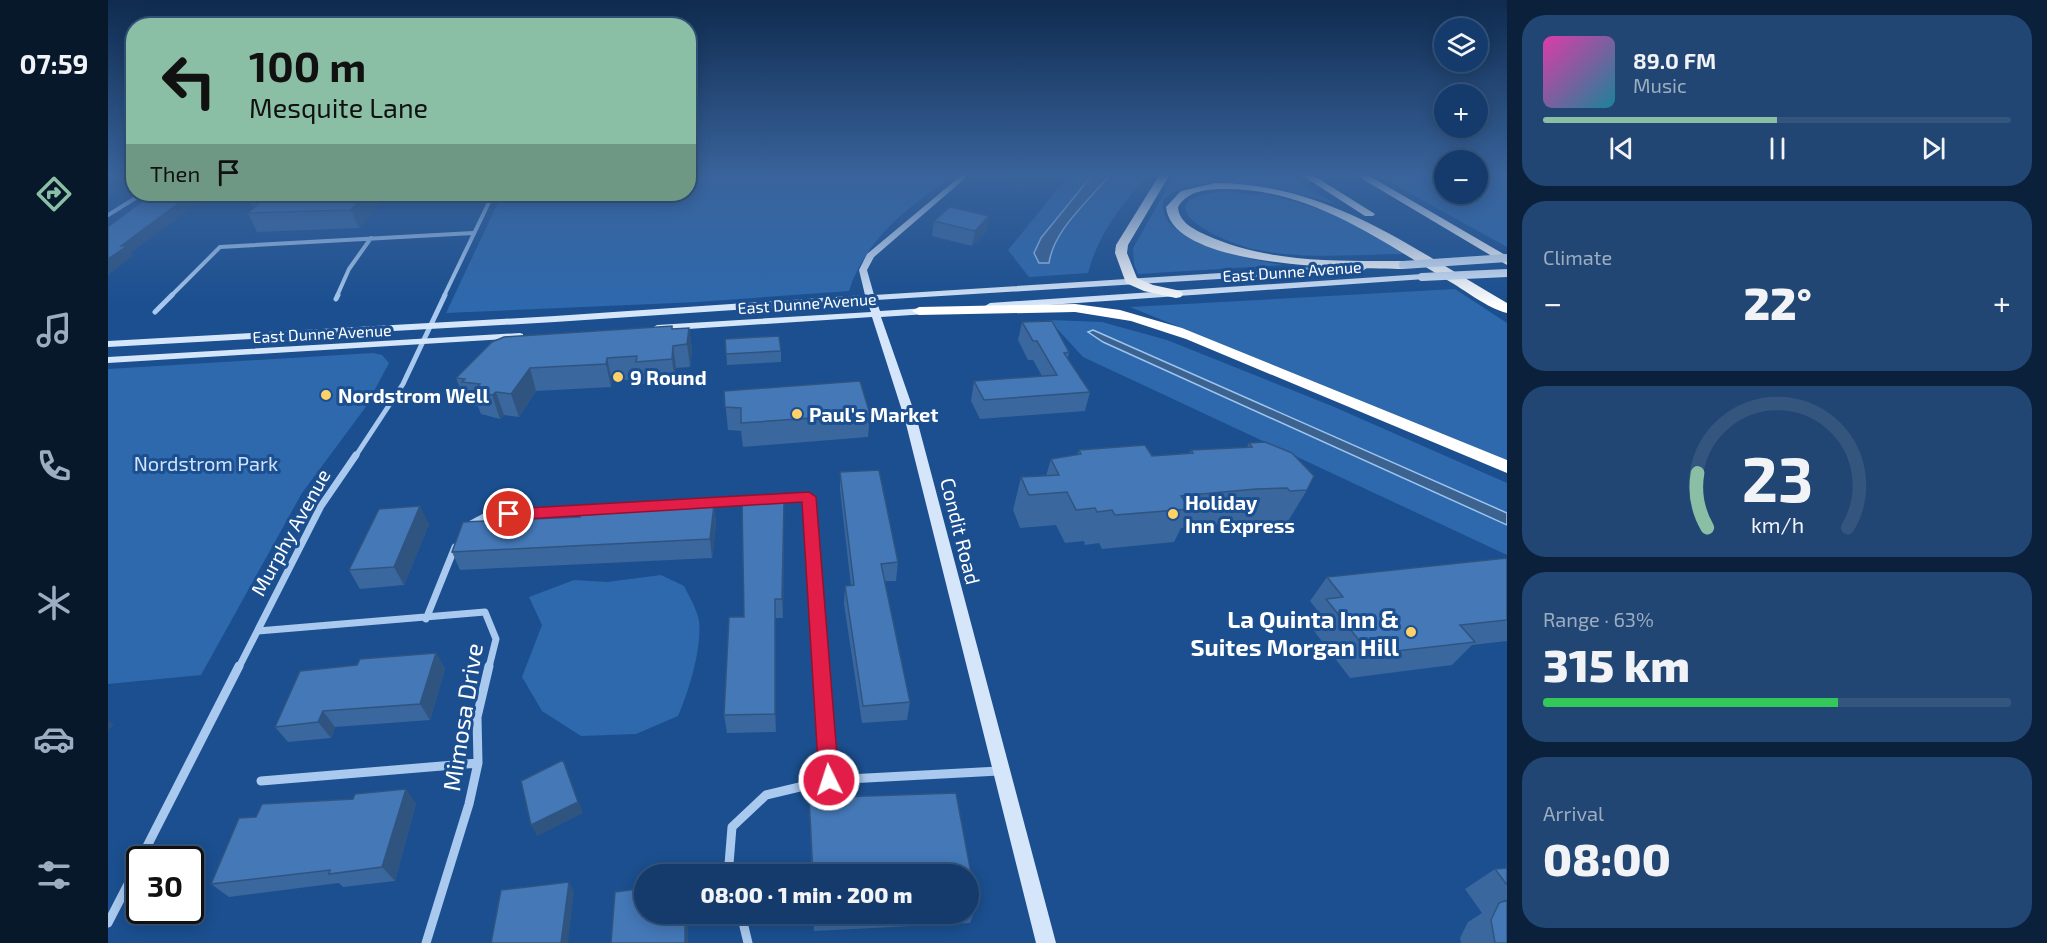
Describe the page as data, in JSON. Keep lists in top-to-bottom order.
{
  "streets": {
    "main road": ["East Dunne Avenue", "Condit Road"],
    "street": ["Murphy Avenue", "Mimosa Drive"]
  },
  "crossings": [
    ["East Dunne Avenue", "Condit Road"],
    ["East Dunne Avenue", "Murphy Avenue"],
    ["Murphy Avenue", "Mimosa Drive"]
  ],
  "parks": ["Nordstrom Park"],
  "places": [
    "9 Round",
    "Nordstrom Well",
    "Paul's Market",
    "Holiday Inn Express",
    "La Quinta Inn & Suites Morgan Hill"
  ],
  "page": {
    "tabs": "07:59",
    "map_buttons": ["+", "−"],
    "turn": ["100 m", "Mesquite Lane"],
    "song": ["89.0 FM", "Music"],
    "then": "Then",
    "tile": [
      "Climate",
      ["Range · 63%", "315 km"],
      ["Arrival", "08:00"]
    ],
    "heat": ["−", "22°", "+"],
    "limit": "30",
    "trip": "08:00 · 1 min · 200 m",
    "gauge": ["23", "km/h"]
  }
}
